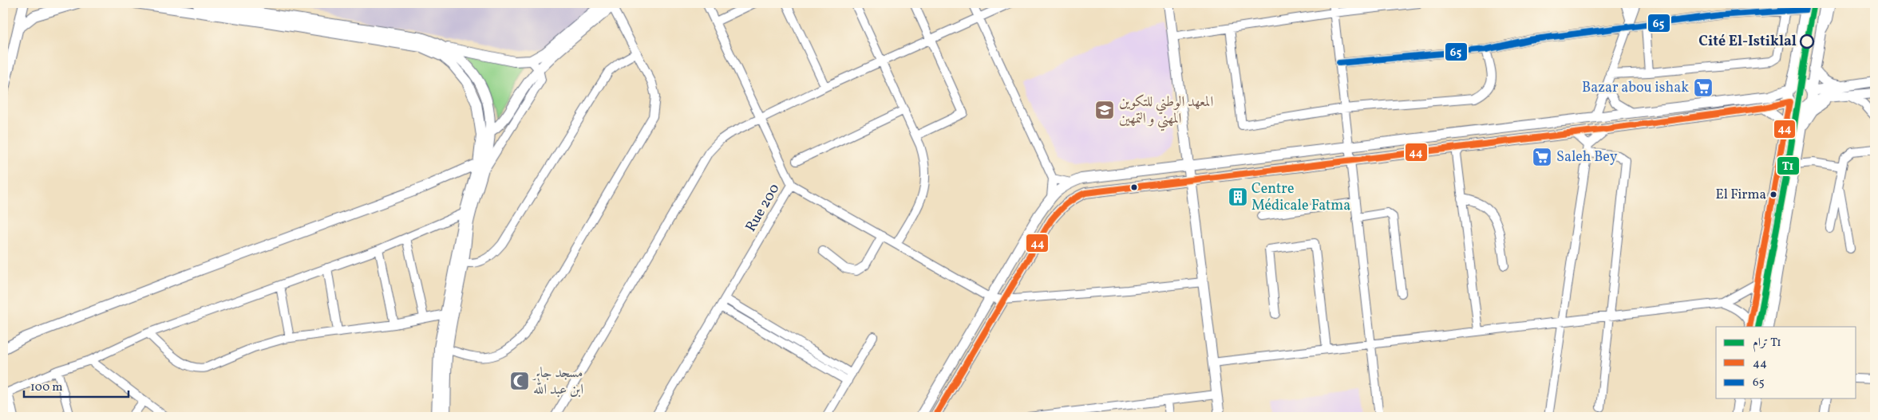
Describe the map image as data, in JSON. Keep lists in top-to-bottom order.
{
  "streets": {
    "street": ["Rue 200"]
  },
  "places": {
    "other": ["Cité El-Istiklal", "El Firma"],
    "supermarket": ["Bazar abou ishak", "Saleh Bey"],
    "school or university": ["المعهد الوطني للتكوين المهني و التمهين"],
    "building": ["Centre Médicale Fatma"],
    "mosque": ["مسجد جابر ابن عبد الله"]
  },
  "lines": ["tram line T1", "transit line 65", "transit line 44"],
  "legend": ["ترام T1", "44", "65"],
  "scale_bar": "100 m"
}
